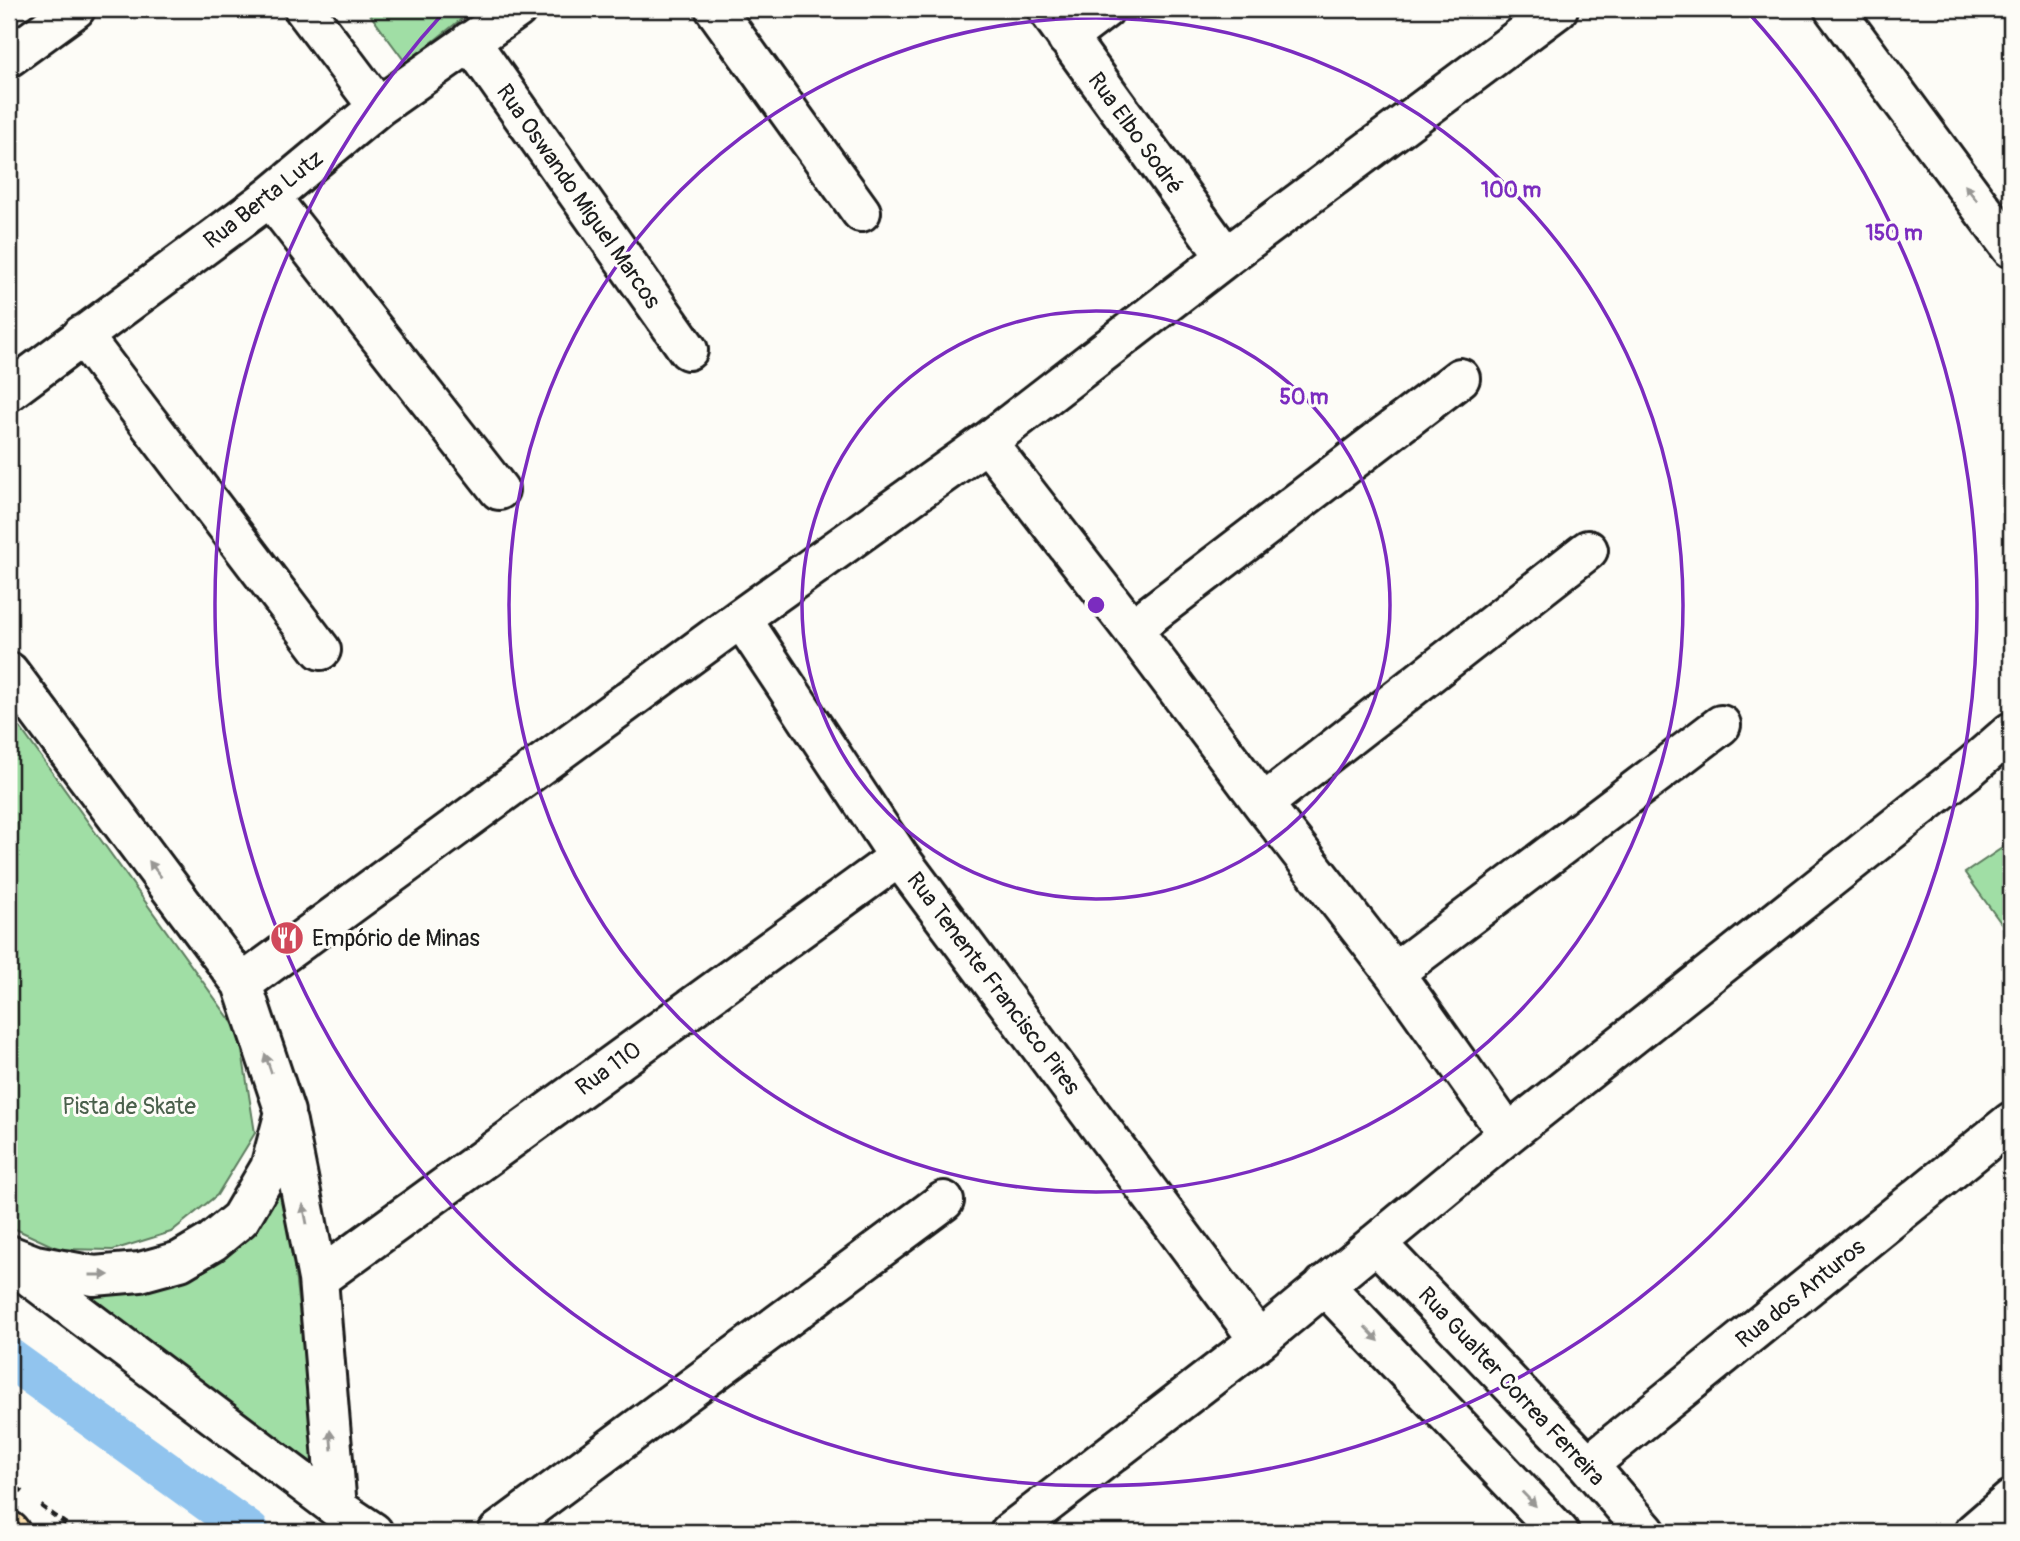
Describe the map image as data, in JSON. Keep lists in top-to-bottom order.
{
  "streets": {
    "street": [
      "Rua Elbo Sodré",
      "Rua Oswando Miguel Marcos",
      "Rua Berta Lutz",
      "Rua Tenente Francisco Pires",
      "Rua 110",
      "Rua dos Anturos",
      "Rua Gualter Correa Ferreira"
    ]
  },
  "crossings": [
    ["Rua Oswando Miguel Marcos", "Rua Berta Lutz"],
    ["Rua Tenente Francisco Pires", "Rua 110"],
    ["Rua dos Anturos", "Rua Gualter Correa Ferreira"]
  ],
  "parks": ["Pista de Skate"],
  "places": {
    "restaurant": ["Empório de Minas"]
  },
  "rings": ["100 m", "150 m", "50 m"]
}
